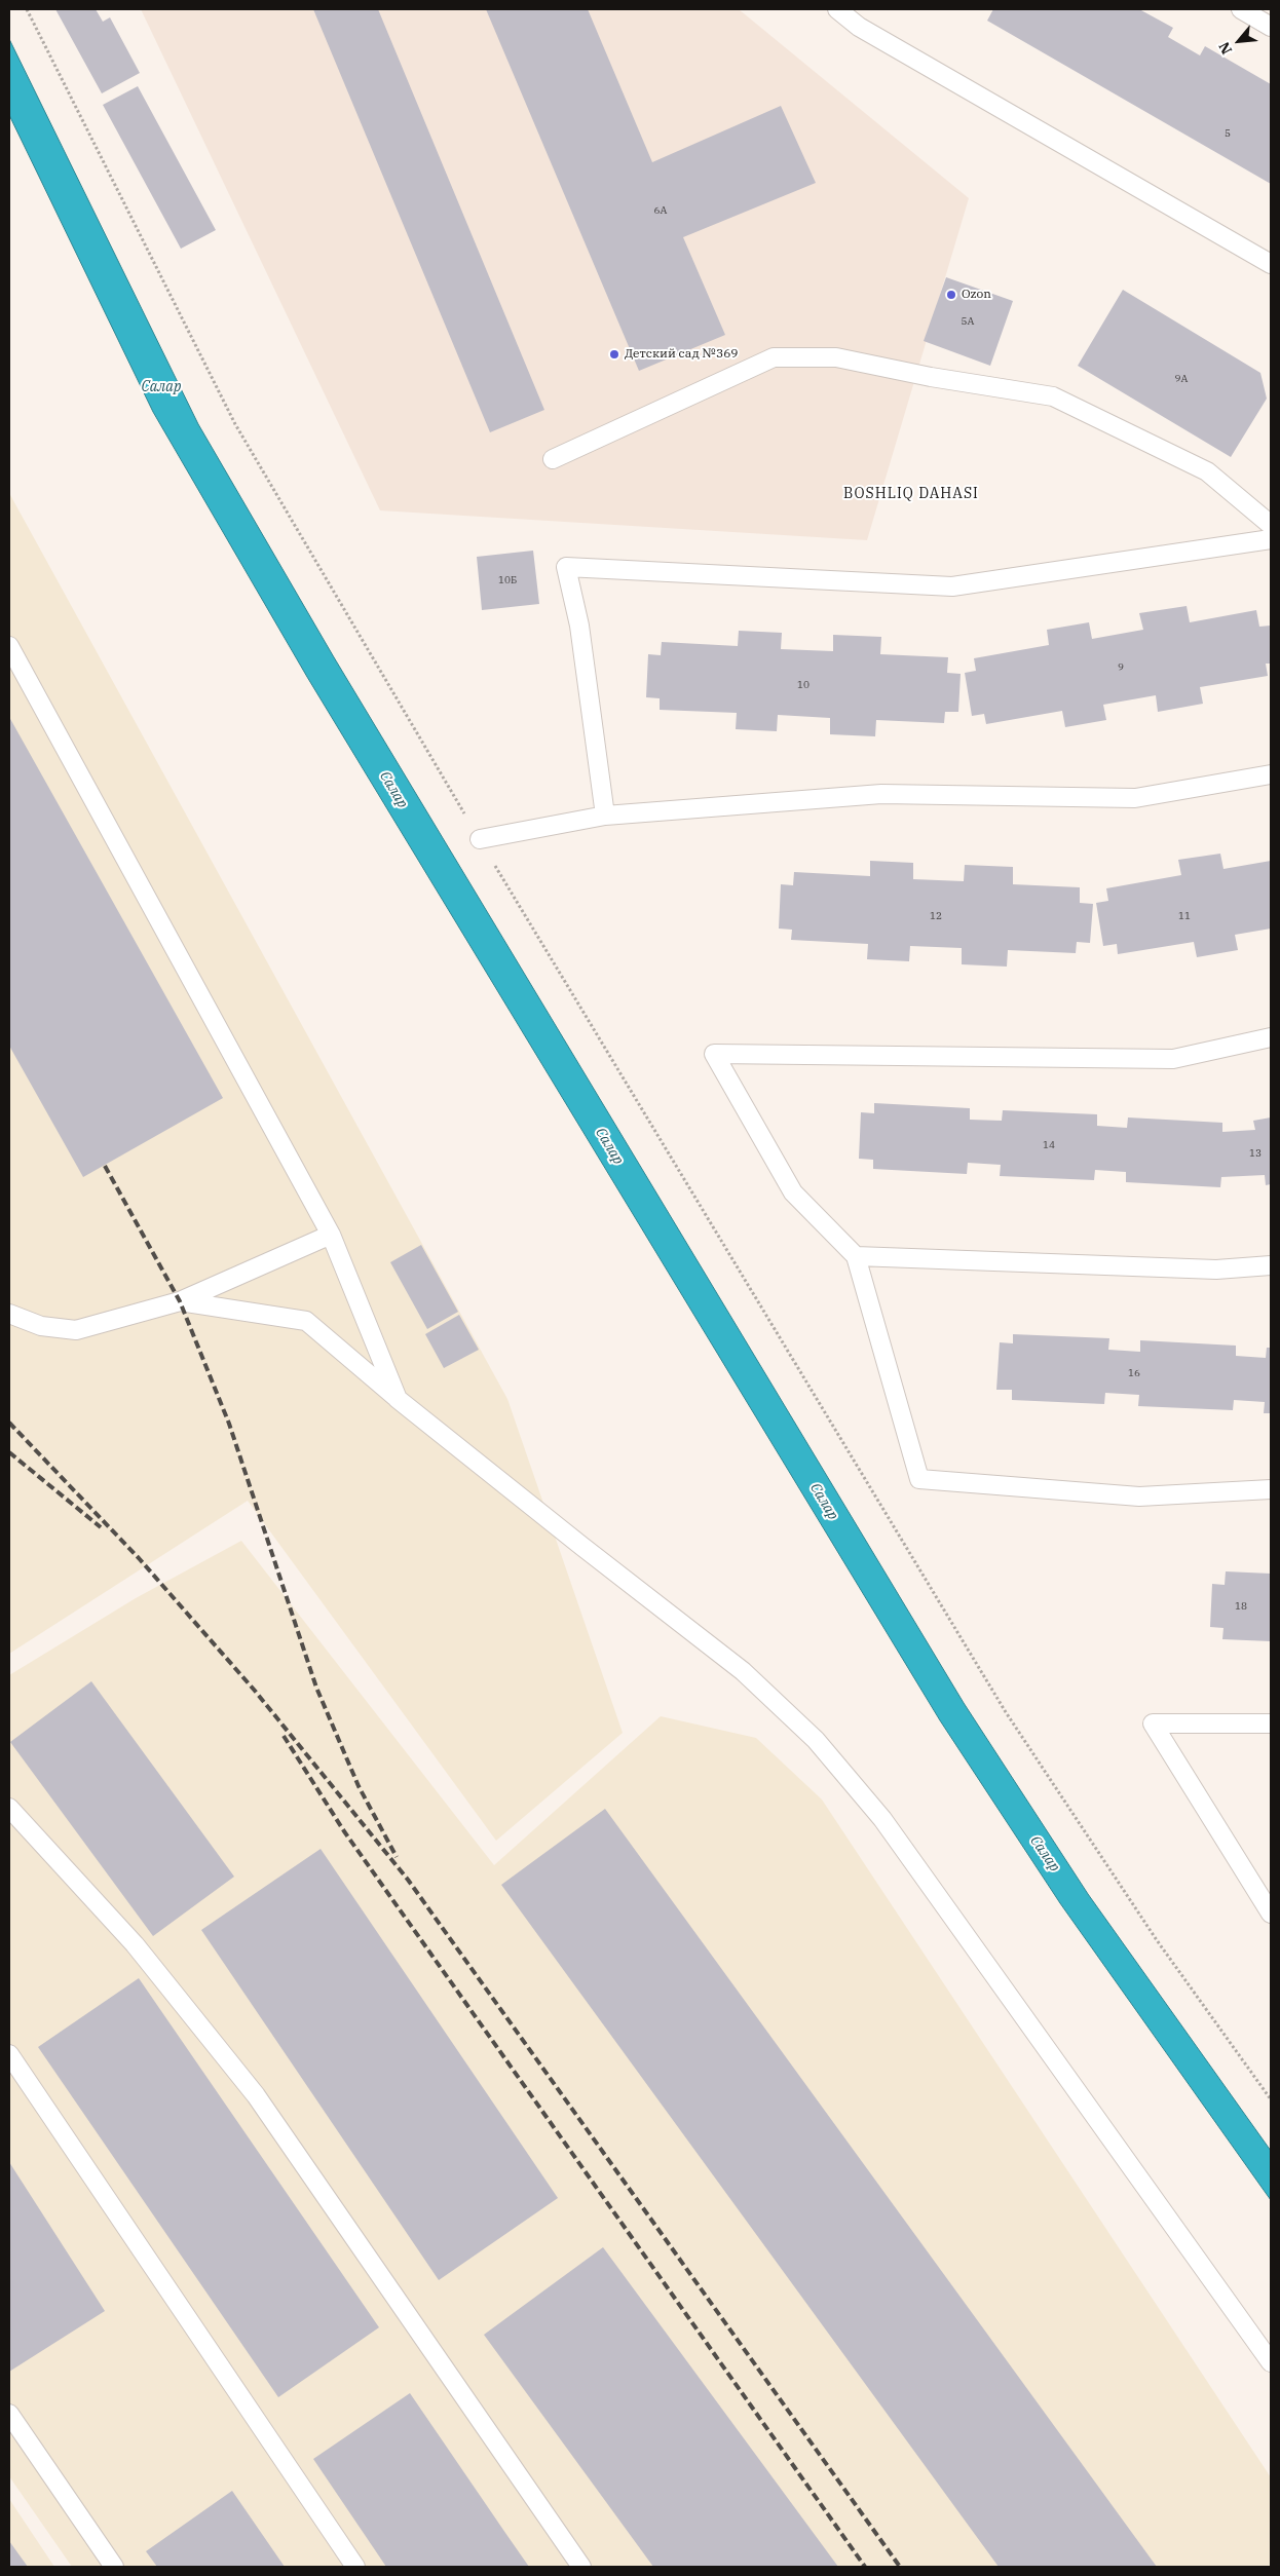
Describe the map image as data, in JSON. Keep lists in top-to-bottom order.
{
  "districts": ["BOSHLIQ DAHASI"],
  "water": ["Салар"],
  "places": ["Ozon", "Детский сад №369"],
  "house_numbers": [
    "5",
    "6А",
    "5А",
    "9А",
    "10Б",
    "9",
    "10",
    "12",
    "11",
    "14",
    "13",
    "16",
    "18"
  ],
  "north": "bottom left"
}
